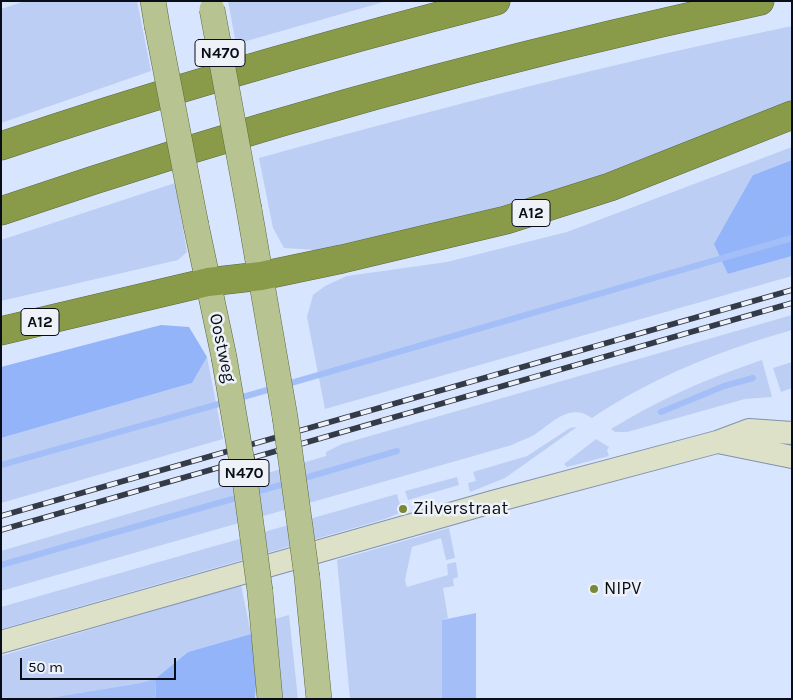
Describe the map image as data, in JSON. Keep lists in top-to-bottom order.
{
  "streets": {
    "highway": ["A12"],
    "main road": ["N470", "Oostweg"]
  },
  "crossings": [
    ["N470", "A12"],
    ["A12", "Oostweg"]
  ],
  "places": ["Zilverstraat", "NIPV"],
  "scale_bar": "50 m"
}
